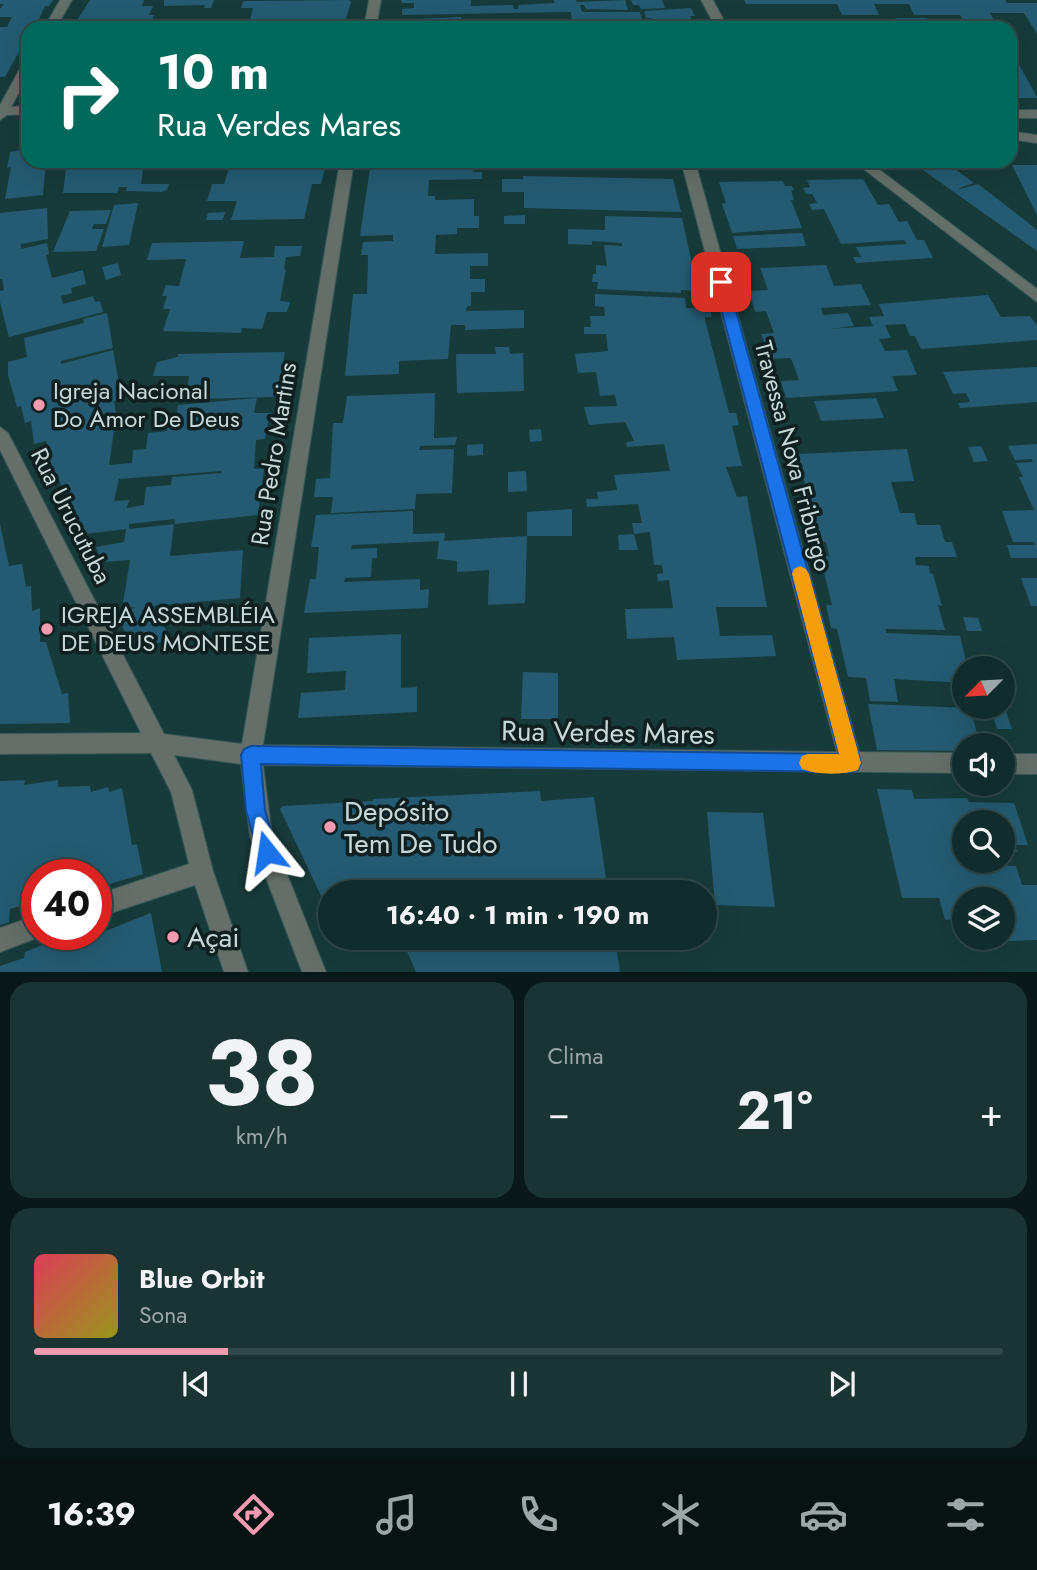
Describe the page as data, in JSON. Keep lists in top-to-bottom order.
{
  "streets": {
    "street": [
      "Rua Pedro Martins",
      "Travessa Nova Friburgo",
      "Rua Urucutuba",
      "Rua Verdes Mares"
    ]
  },
  "crossings": [
    ["Rua Pedro Martins", "Rua Verdes Mares"],
    ["Travessa Nova Friburgo", "Rua Verdes Mares"],
    ["Rua Urucutuba", "Rua Verdes Mares"]
  ],
  "places": [
    "Igreja Nacional Do Amor De Deus",
    "IGREJA ASSEMBLÉIA DE DEUS MONTESE",
    "Depósito Tem De Tudo",
    "Açai"
  ],
  "north": "bottom left",
  "page": {
    "turn": ["10 m", "Rua Verdes Mares"],
    "limit": "40",
    "trip": "16:40 · 1 min · 190 m",
    "tile": [
      ["38", "km/h"],
      "Clima"
    ],
    "heat": ["−", "21°", "+"],
    "song": ["Blue Orbit", "Sona"],
    "tabs": "16:39"
  }
}
